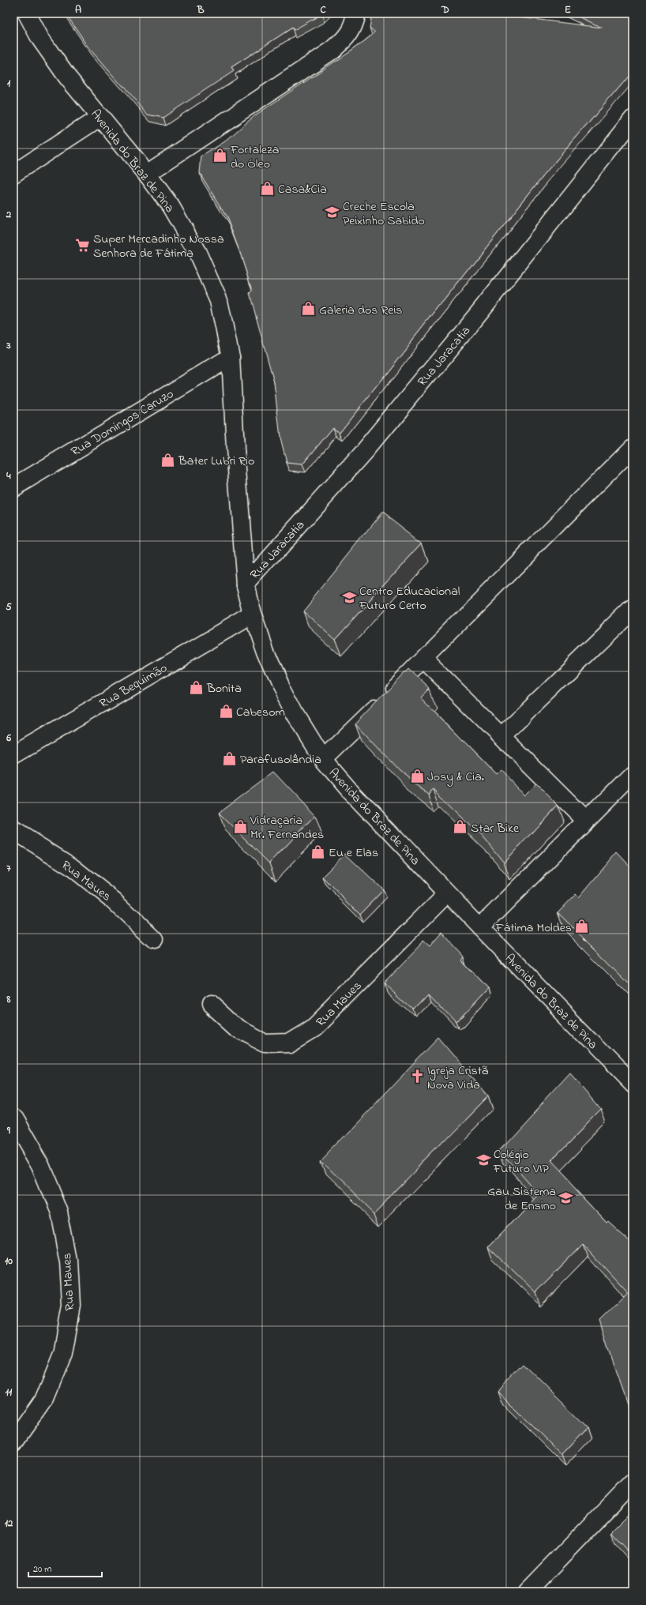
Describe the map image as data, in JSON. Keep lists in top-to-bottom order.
{
  "streets": {
    "street": [
      "Avenida do Braz de Pina",
      "Rua Jaracatia",
      "Rua Domingos Caruzo",
      "Rua Bequimão",
      "Rua Maues"
    ]
  },
  "crossings": [
    ["Avenida do Braz de Pina", "Rua Jaracatia"],
    ["Avenida do Braz de Pina", "Rua Domingos Caruzo"],
    ["Avenida do Braz de Pina", "Rua Bequimão"],
    ["Avenida do Braz de Pina", "Rua Maues"]
  ],
  "places": {
    "shop": [
      "Fortaleza do Óleo",
      "Casa&Cia",
      "Galeria dos Reis",
      "Bater Lubri Rio",
      "Bonita",
      "Cabesom",
      "Parafusolândia",
      "Josy & Cia.",
      "Vidraçaria Mr. Fernandes",
      "Star Bike",
      "Eu e Elas",
      "Fátima Moldes"
    ],
    "school or university": [
      "Creche Escola Peixinho Sabido",
      "Centro Educacional Futuro Certo",
      "Colégio Futuro VIP",
      "Gau Sistema de Ensino"
    ],
    "supermarket": ["Super Mercadinho Nossa Senhora de Fátima"],
    "church": ["Igreja Cristã Nova Vida"]
  },
  "scale_bar": "20 m",
  "grid": {
    "columns": [
      "A",
      "B",
      "C",
      "D",
      "E"
    ],
    "rows": [
      "1",
      "2",
      "3",
      "4",
      "5",
      "6",
      "7",
      "8",
      "9",
      "10",
      "11",
      "12"
    ]
  }
}
